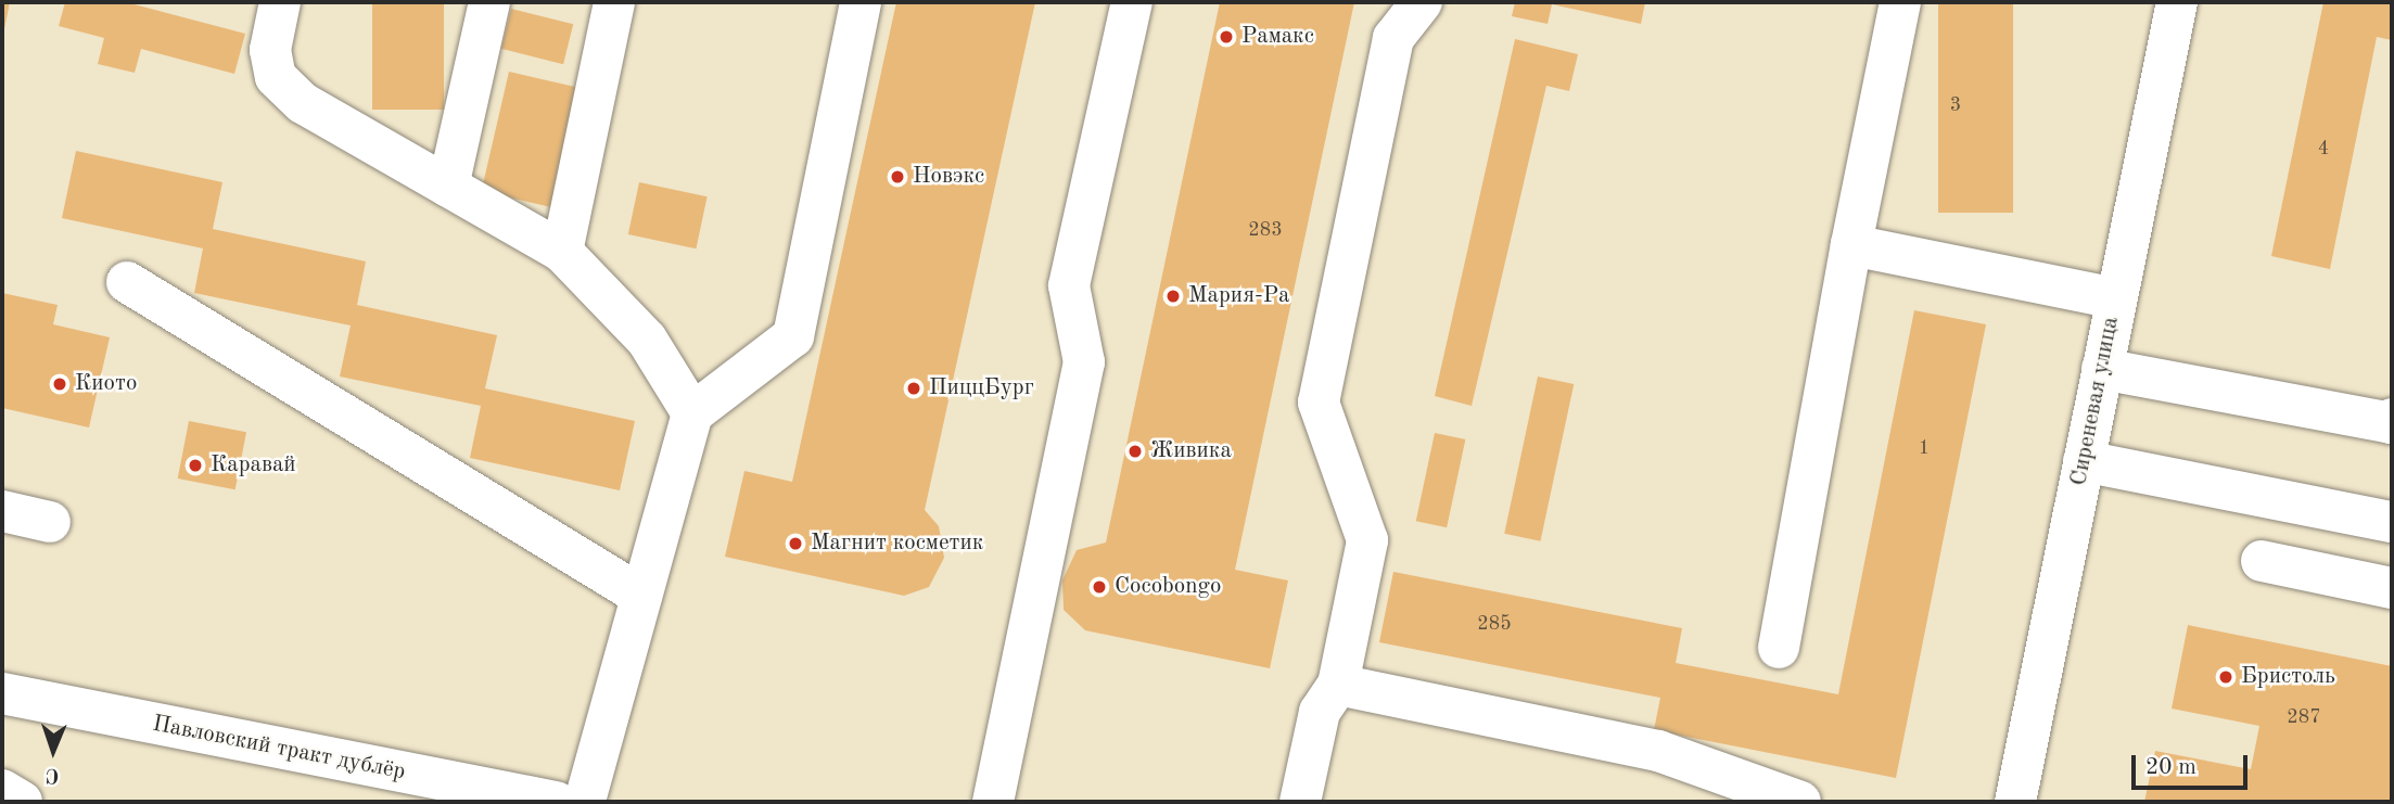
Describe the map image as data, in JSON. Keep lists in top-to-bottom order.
{
  "streets": {
    "street": ["Сиреневая улица", "Павловский тракт дублёр"]
  },
  "places": [
    "Рамакс",
    "Новэкс",
    "Мария-Ра",
    "Киото",
    "ПиццБург",
    "Живика",
    "Каравай",
    "Магнит косметик",
    "Cocobongo",
    "Бристоль"
  ],
  "house_numbers": [
    "3",
    "4",
    "283",
    "1",
    "285",
    "287"
  ],
  "scale_bar": "20 m",
  "north": "bottom"
}
